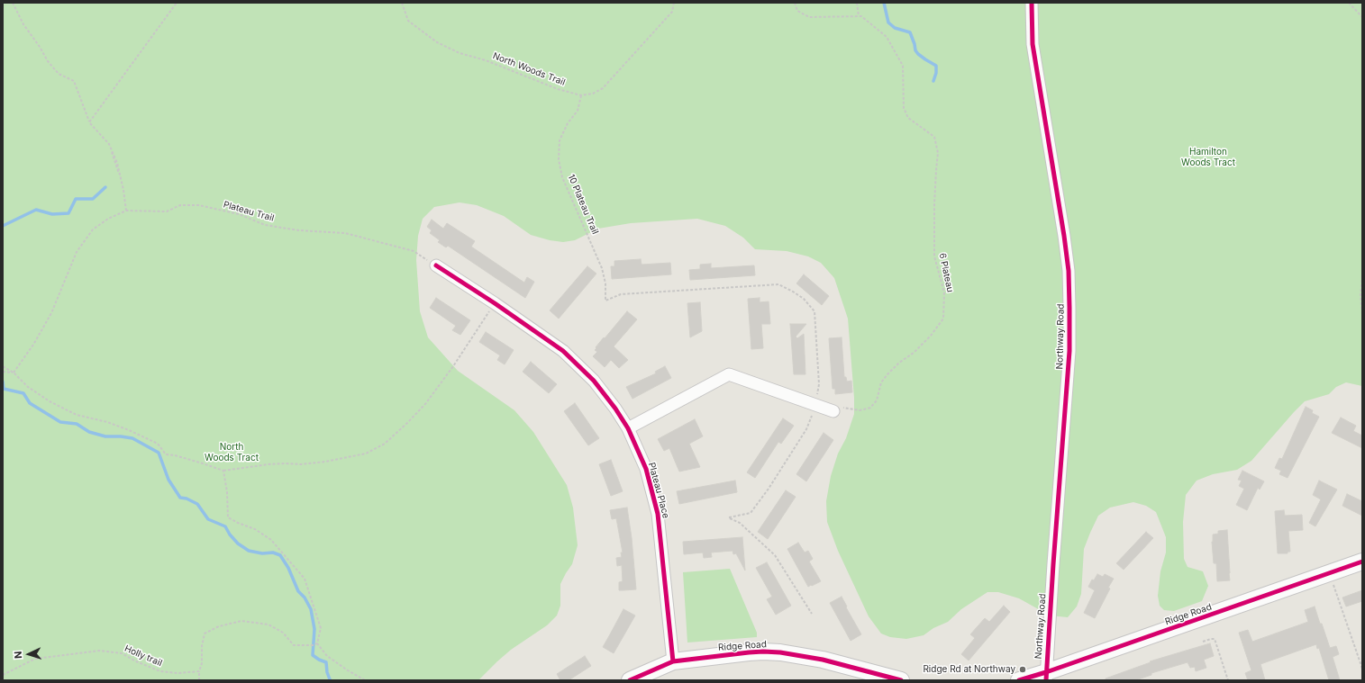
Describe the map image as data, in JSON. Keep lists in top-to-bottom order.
{
  "streets": {
    "street": ["Northway Road", "Plateau Place", "Ridge Road"],
    "path": [
      "North Woods Trail",
      "10 Plateau Trail",
      "Plateau Trail",
      "6 Plateau",
      "Holly trail"
    ]
  },
  "crossings": [
    ["North Woods Trail", "10 Plateau Trail"],
    ["Plateau Trail", "Plateau Place"],
    ["Northway Road", "Ridge Road"],
    ["Plateau Place", "Ridge Road"]
  ],
  "parks": ["Hamilton Woods Tract", "North Woods Tract"],
  "places": ["Ridge Rd at Northway"],
  "north": "left"
}
